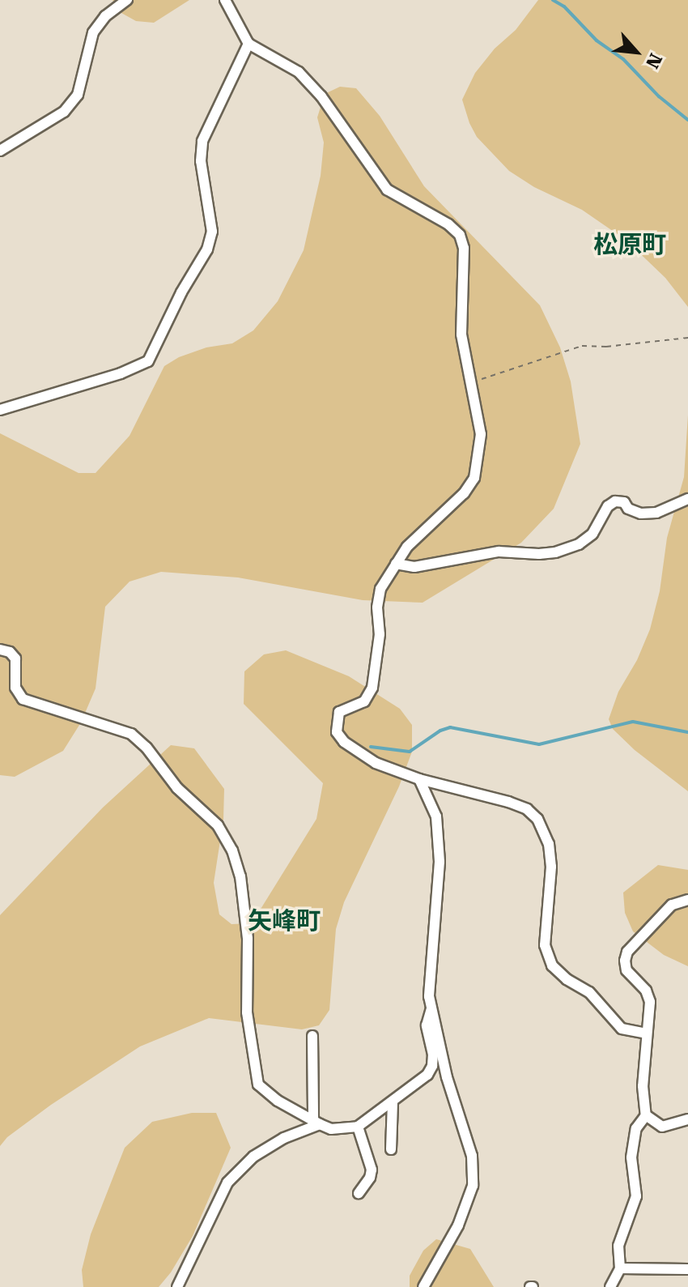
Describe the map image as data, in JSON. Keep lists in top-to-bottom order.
{
  "districts": ["松原町", "矢峰町"],
  "north": "bottom right"
}
